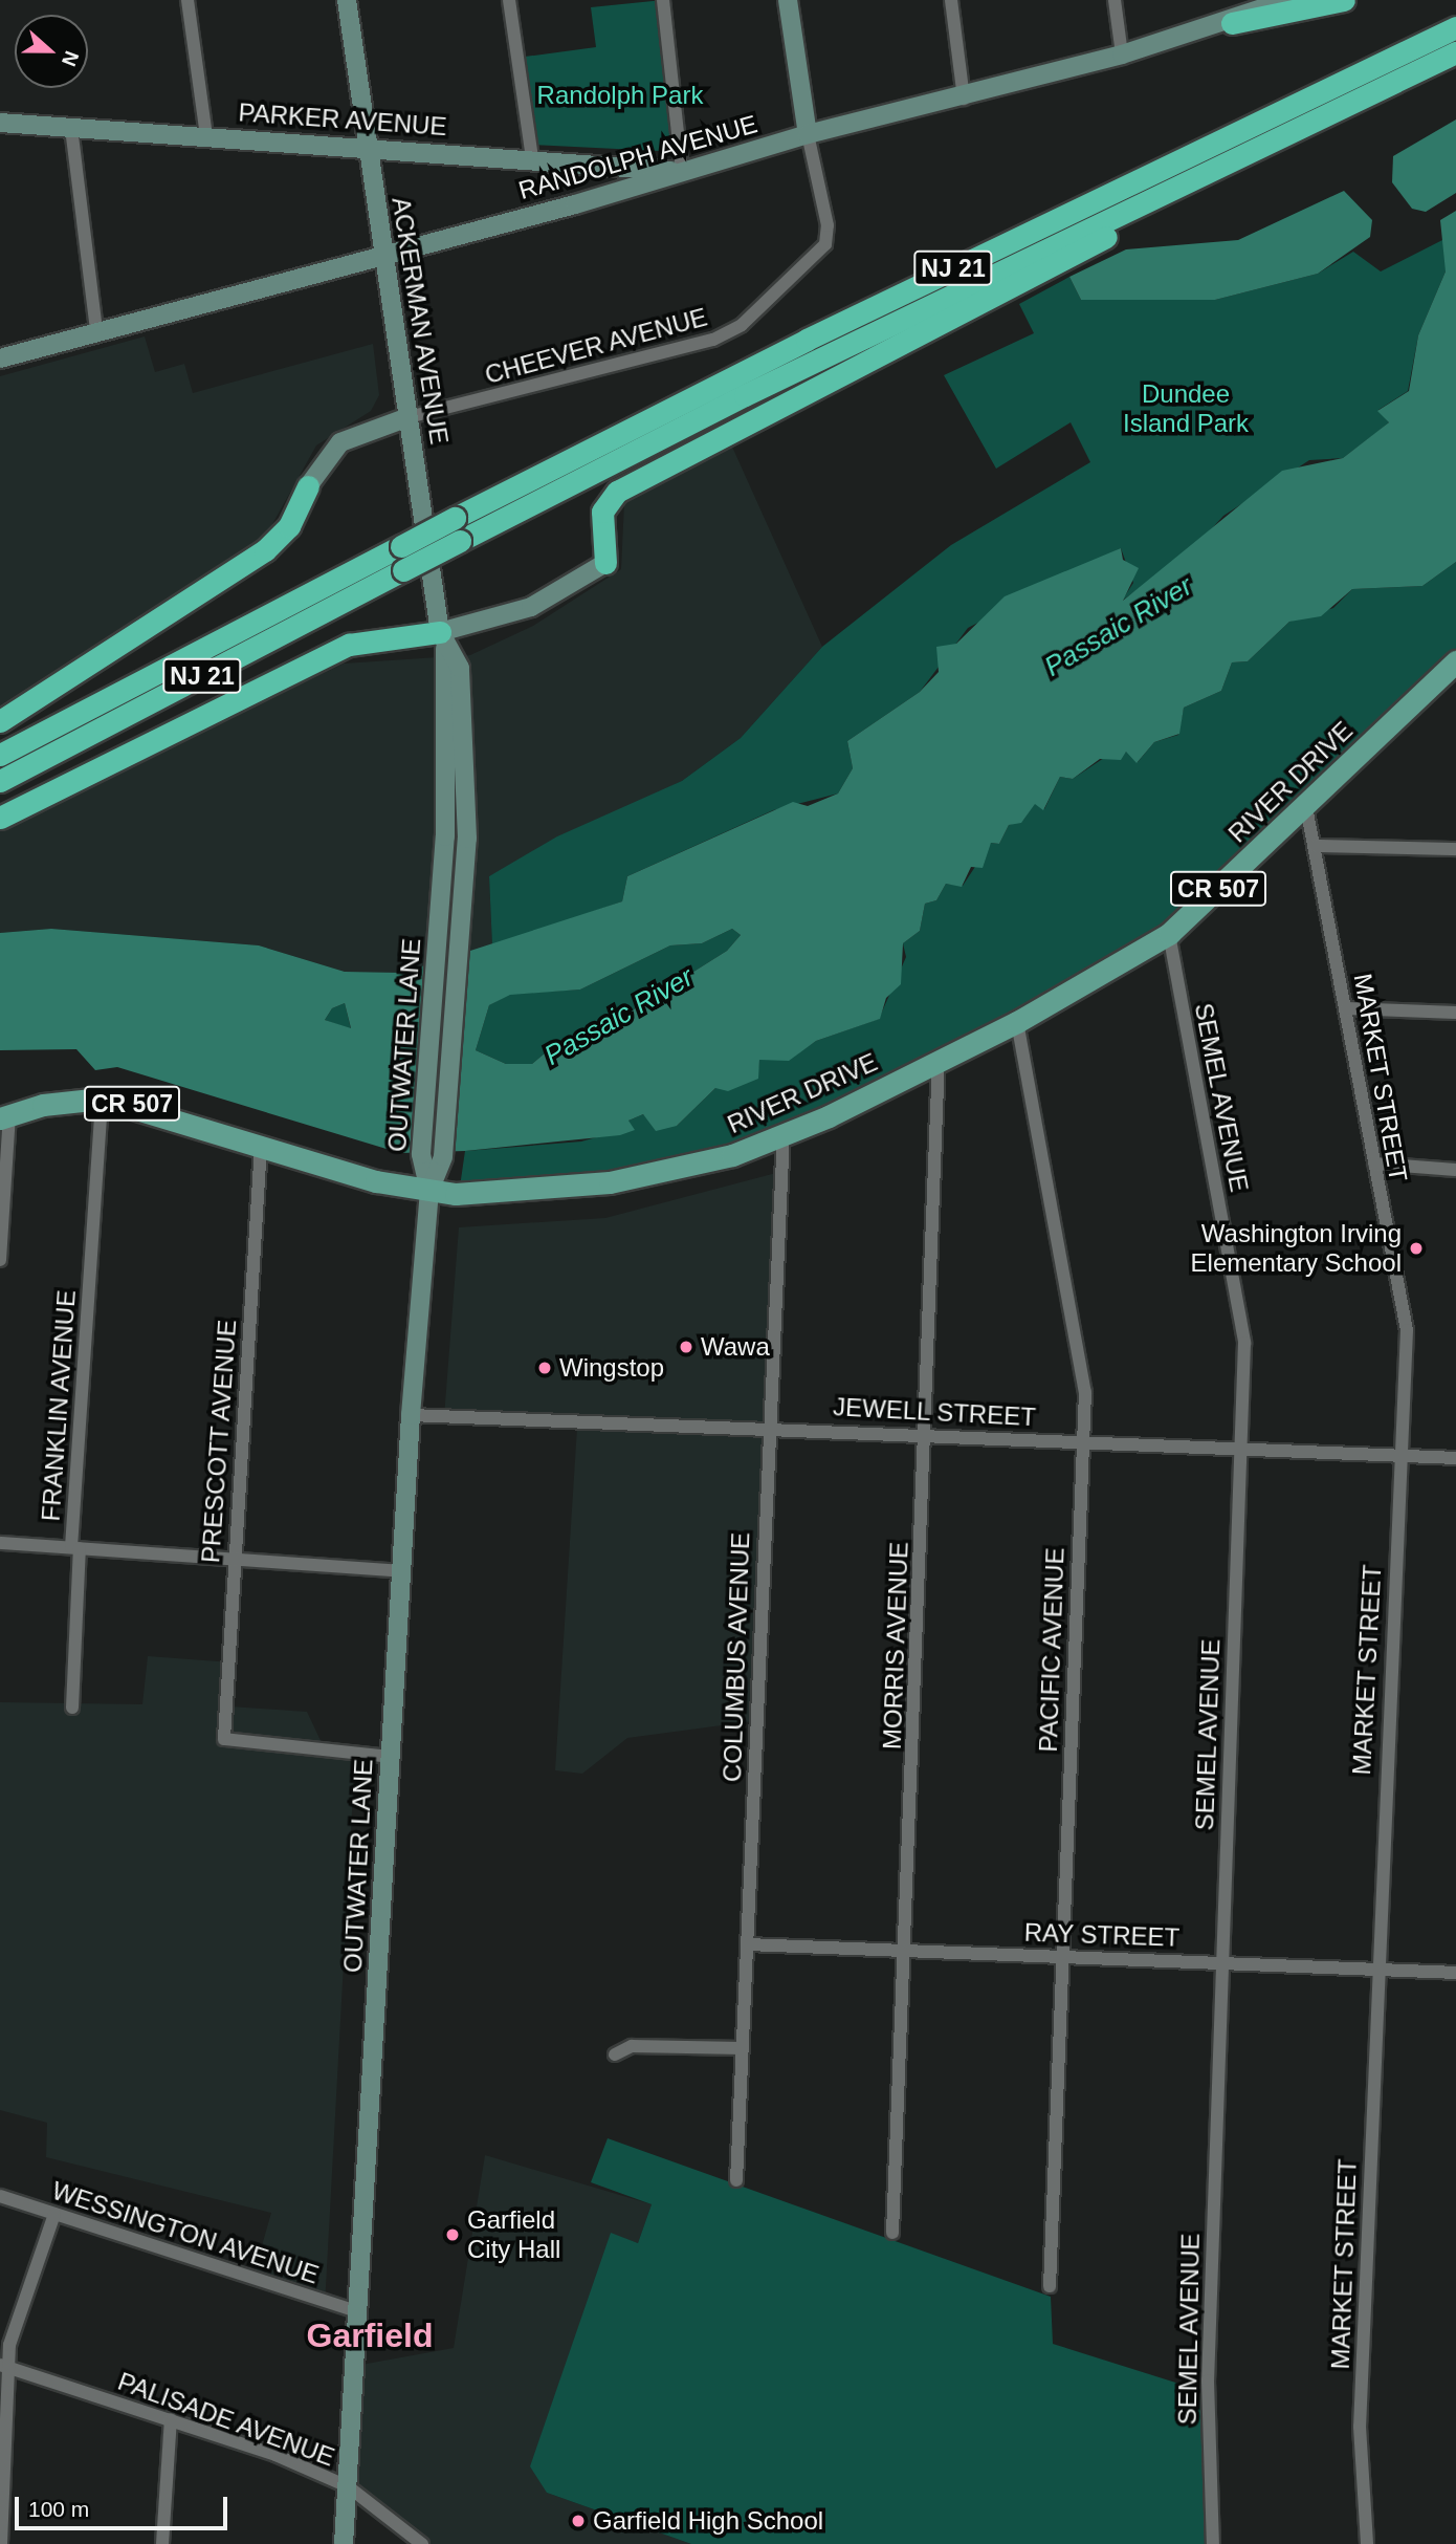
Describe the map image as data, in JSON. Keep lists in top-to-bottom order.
{
  "streets": {
    "highway": ["NJ 21"],
    "main road": ["RIVER DRIVE", "CR 507"],
    "street": [
      "PARKER AVENUE",
      "RANDOLPH AVENUE",
      "ACKERMAN AVENUE",
      "CHEEVER AVENUE",
      "OUTWATER LANE",
      "MARKET STREET",
      "SEMEL AVENUE",
      "FRANKLIN AVENUE",
      "JEWELL STREET",
      "PRESCOTT AVENUE",
      "MORRIS AVENUE",
      "PACIFIC AVENUE",
      "COLUMBUS AVENUE",
      "RAY STREET",
      "WESSINGTON AVENUE",
      "PALISADE AVENUE"
    ]
  },
  "crossings": [
    ["PARKER AVENUE", "RANDOLPH AVENUE"],
    ["PARKER AVENUE", "ACKERMAN AVENUE"],
    ["RANDOLPH AVENUE", "ACKERMAN AVENUE"],
    ["RANDOLPH AVENUE", "CHEEVER AVENUE"],
    ["ACKERMAN AVENUE", "CHEEVER AVENUE"],
    ["ACKERMAN AVENUE", "OUTWATER LANE"],
    ["RIVER DRIVE", "OUTWATER LANE"],
    ["RIVER DRIVE", "MARKET STREET"],
    ["RIVER DRIVE", "SEMEL AVENUE"],
    ["RIVER DRIVE", "FRANKLIN AVENUE"],
    ["RIVER DRIVE", "PRESCOTT AVENUE"],
    ["RIVER DRIVE", "MORRIS AVENUE"],
    ["RIVER DRIVE", "PACIFIC AVENUE"],
    ["RIVER DRIVE", "COLUMBUS AVENUE"],
    ["OUTWATER LANE", "JEWELL STREET"],
    ["OUTWATER LANE", "PRESCOTT AVENUE"],
    ["OUTWATER LANE", "WESSINGTON AVENUE"],
    ["OUTWATER LANE", "PALISADE AVENUE"],
    ["MARKET STREET", "JEWELL STREET"],
    ["MARKET STREET", "RAY STREET"],
    ["SEMEL AVENUE", "JEWELL STREET"],
    ["SEMEL AVENUE", "RAY STREET"],
    ["JEWELL STREET", "MORRIS AVENUE"],
    ["JEWELL STREET", "PACIFIC AVENUE"],
    ["JEWELL STREET", "COLUMBUS AVENUE"],
    ["MORRIS AVENUE", "RAY STREET"],
    ["PACIFIC AVENUE", "RAY STREET"],
    ["COLUMBUS AVENUE", "RAY STREET"]
  ],
  "districts": ["Garfield"],
  "water": ["Passaic River"],
  "parks": ["Randolph Park", "Dundee Island Park"],
  "places": [
    "Washington Irving Elementary School",
    "Wawa",
    "Wingstop",
    "Garfield City Hall",
    "Garfield High School"
  ],
  "scale_bar": "100 m",
  "north": "right"
}
